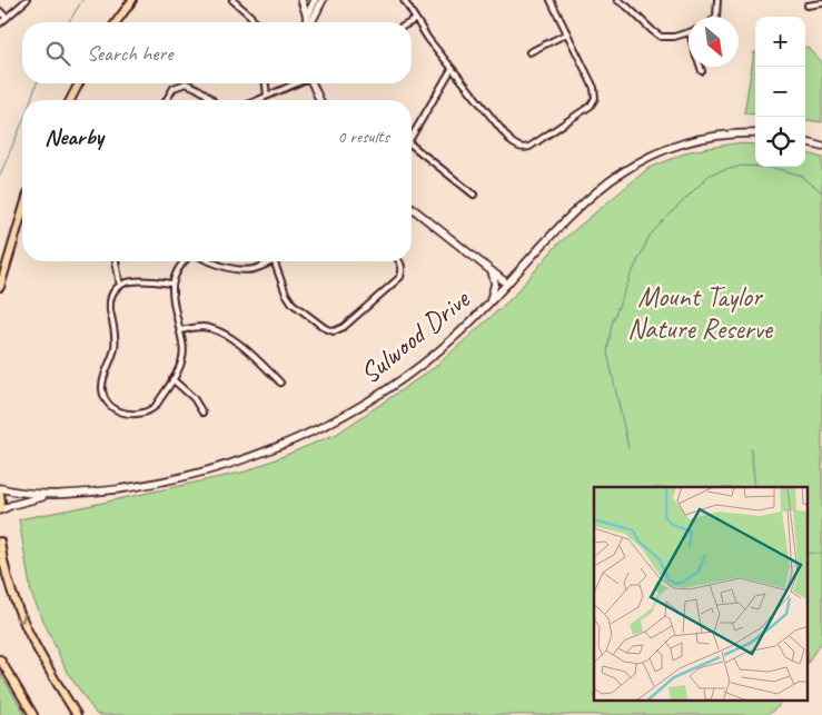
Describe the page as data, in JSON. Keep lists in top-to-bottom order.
{
  "streets": {
    "main road": ["Sulwood Drive"]
  },
  "parks": ["Mount Taylor Nature Reserve"],
  "north": "bottom right",
  "page": {
    "map_buttons": ["+", "−"],
    "search": "Search here",
    "heading": ["Nearby", "0 results"]
  }
}
